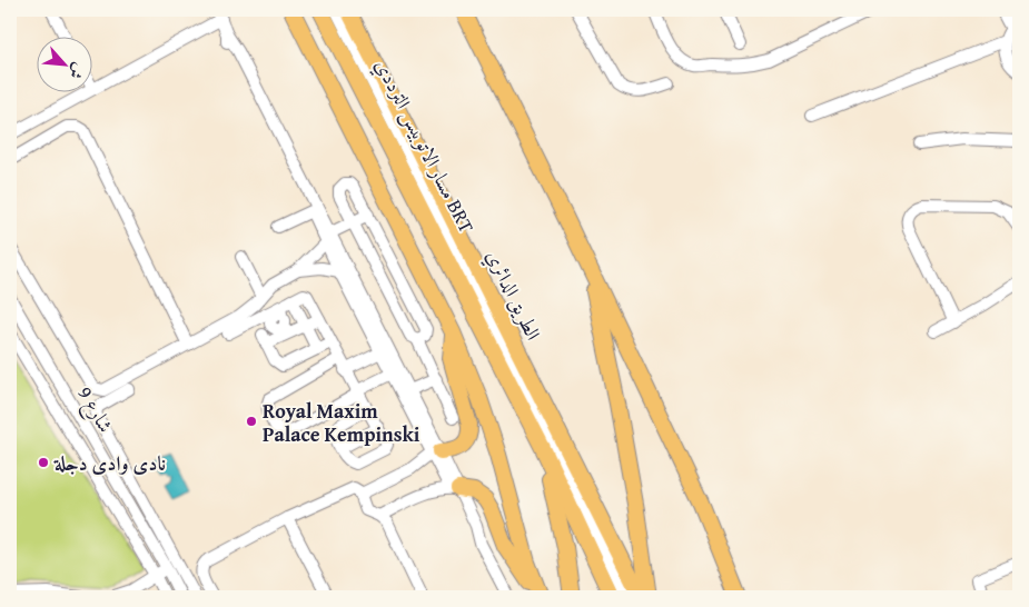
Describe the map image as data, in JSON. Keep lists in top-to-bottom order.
{
  "streets": {
    "highway": ["الطريق الدائري"],
    "street": ["مسار الاتوبيس الترددي BRT", "شارع 9"]
  },
  "places": ["Royal Maxim Palace Kempinski", "نادى وادى دجلة"],
  "north": "bottom right"
}
